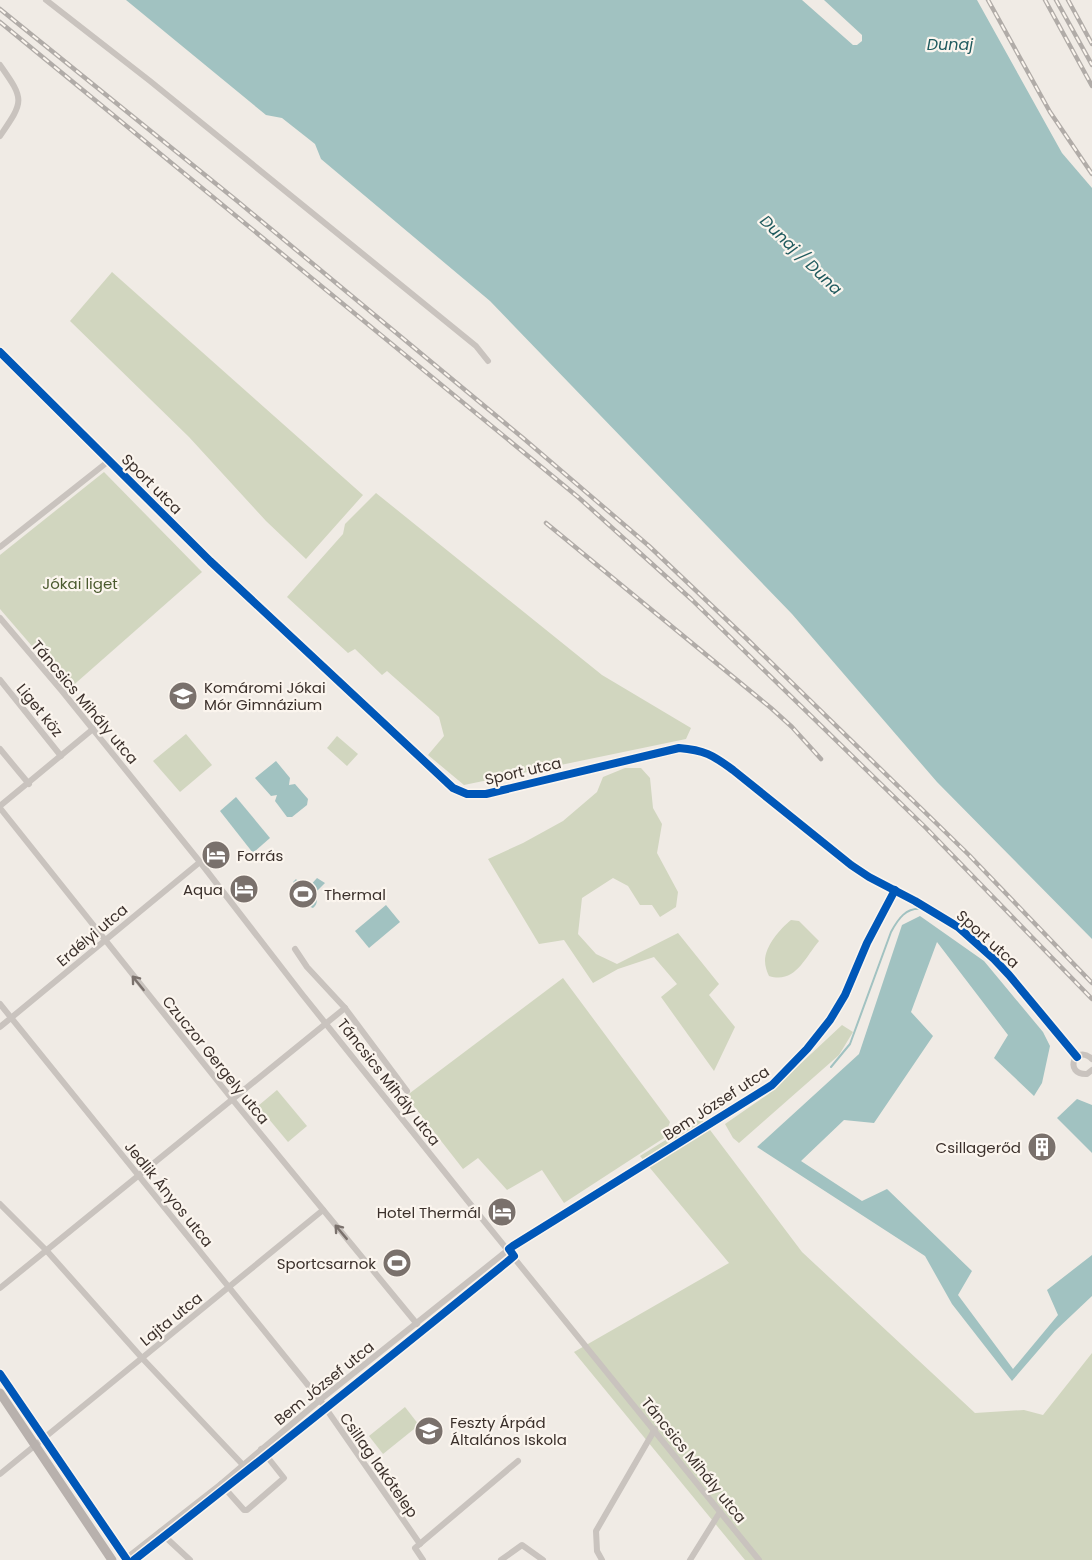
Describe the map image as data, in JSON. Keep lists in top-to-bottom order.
{
  "streets": {
    "street": [
      "Sport utca",
      "Táncsics Mihály utca",
      "Liget köz",
      "Erdélyi utca",
      "Czuczor Gergely utca",
      "Bem József utca",
      "Jedlik Ányos utca",
      "Lajta utca",
      "Csillag lakótelep"
    ]
  },
  "crossings": [
    ["Sport utca", "Bem József utca"],
    ["Táncsics Mihály utca", "Erdélyi utca"],
    ["Táncsics Mihály utca", "Bem József utca"],
    ["Erdélyi utca", "Czuczor Gergely utca"],
    ["Erdélyi utca", "Jedlik Ányos utca"],
    ["Czuczor Gergely utca", "Bem József utca"],
    ["Czuczor Gergely utca", "Lajta utca"],
    ["Bem József utca", "Jedlik Ányos utca"],
    ["Bem József utca", "Csillag lakótelep"],
    ["Jedlik Ányos utca", "Lajta utca"],
    ["Jedlik Ányos utca", "Csillag lakótelep"]
  ],
  "one_way": ["Czuczor Gergely utca"],
  "water": ["Dunaj", "Dunaj / Duna"],
  "parks": ["Jókai liget"],
  "places": {
    "school or university": ["Komáromi Jókai Mór Gimnázium", "Feszty Árpád Általános Iskola"],
    "hotel": ["Forrás", "Aqua", "Hotel Thermál"],
    "sports": ["Thermal", "Sportcsarnok"],
    "building": ["Csillagerőd"]
  }
}
